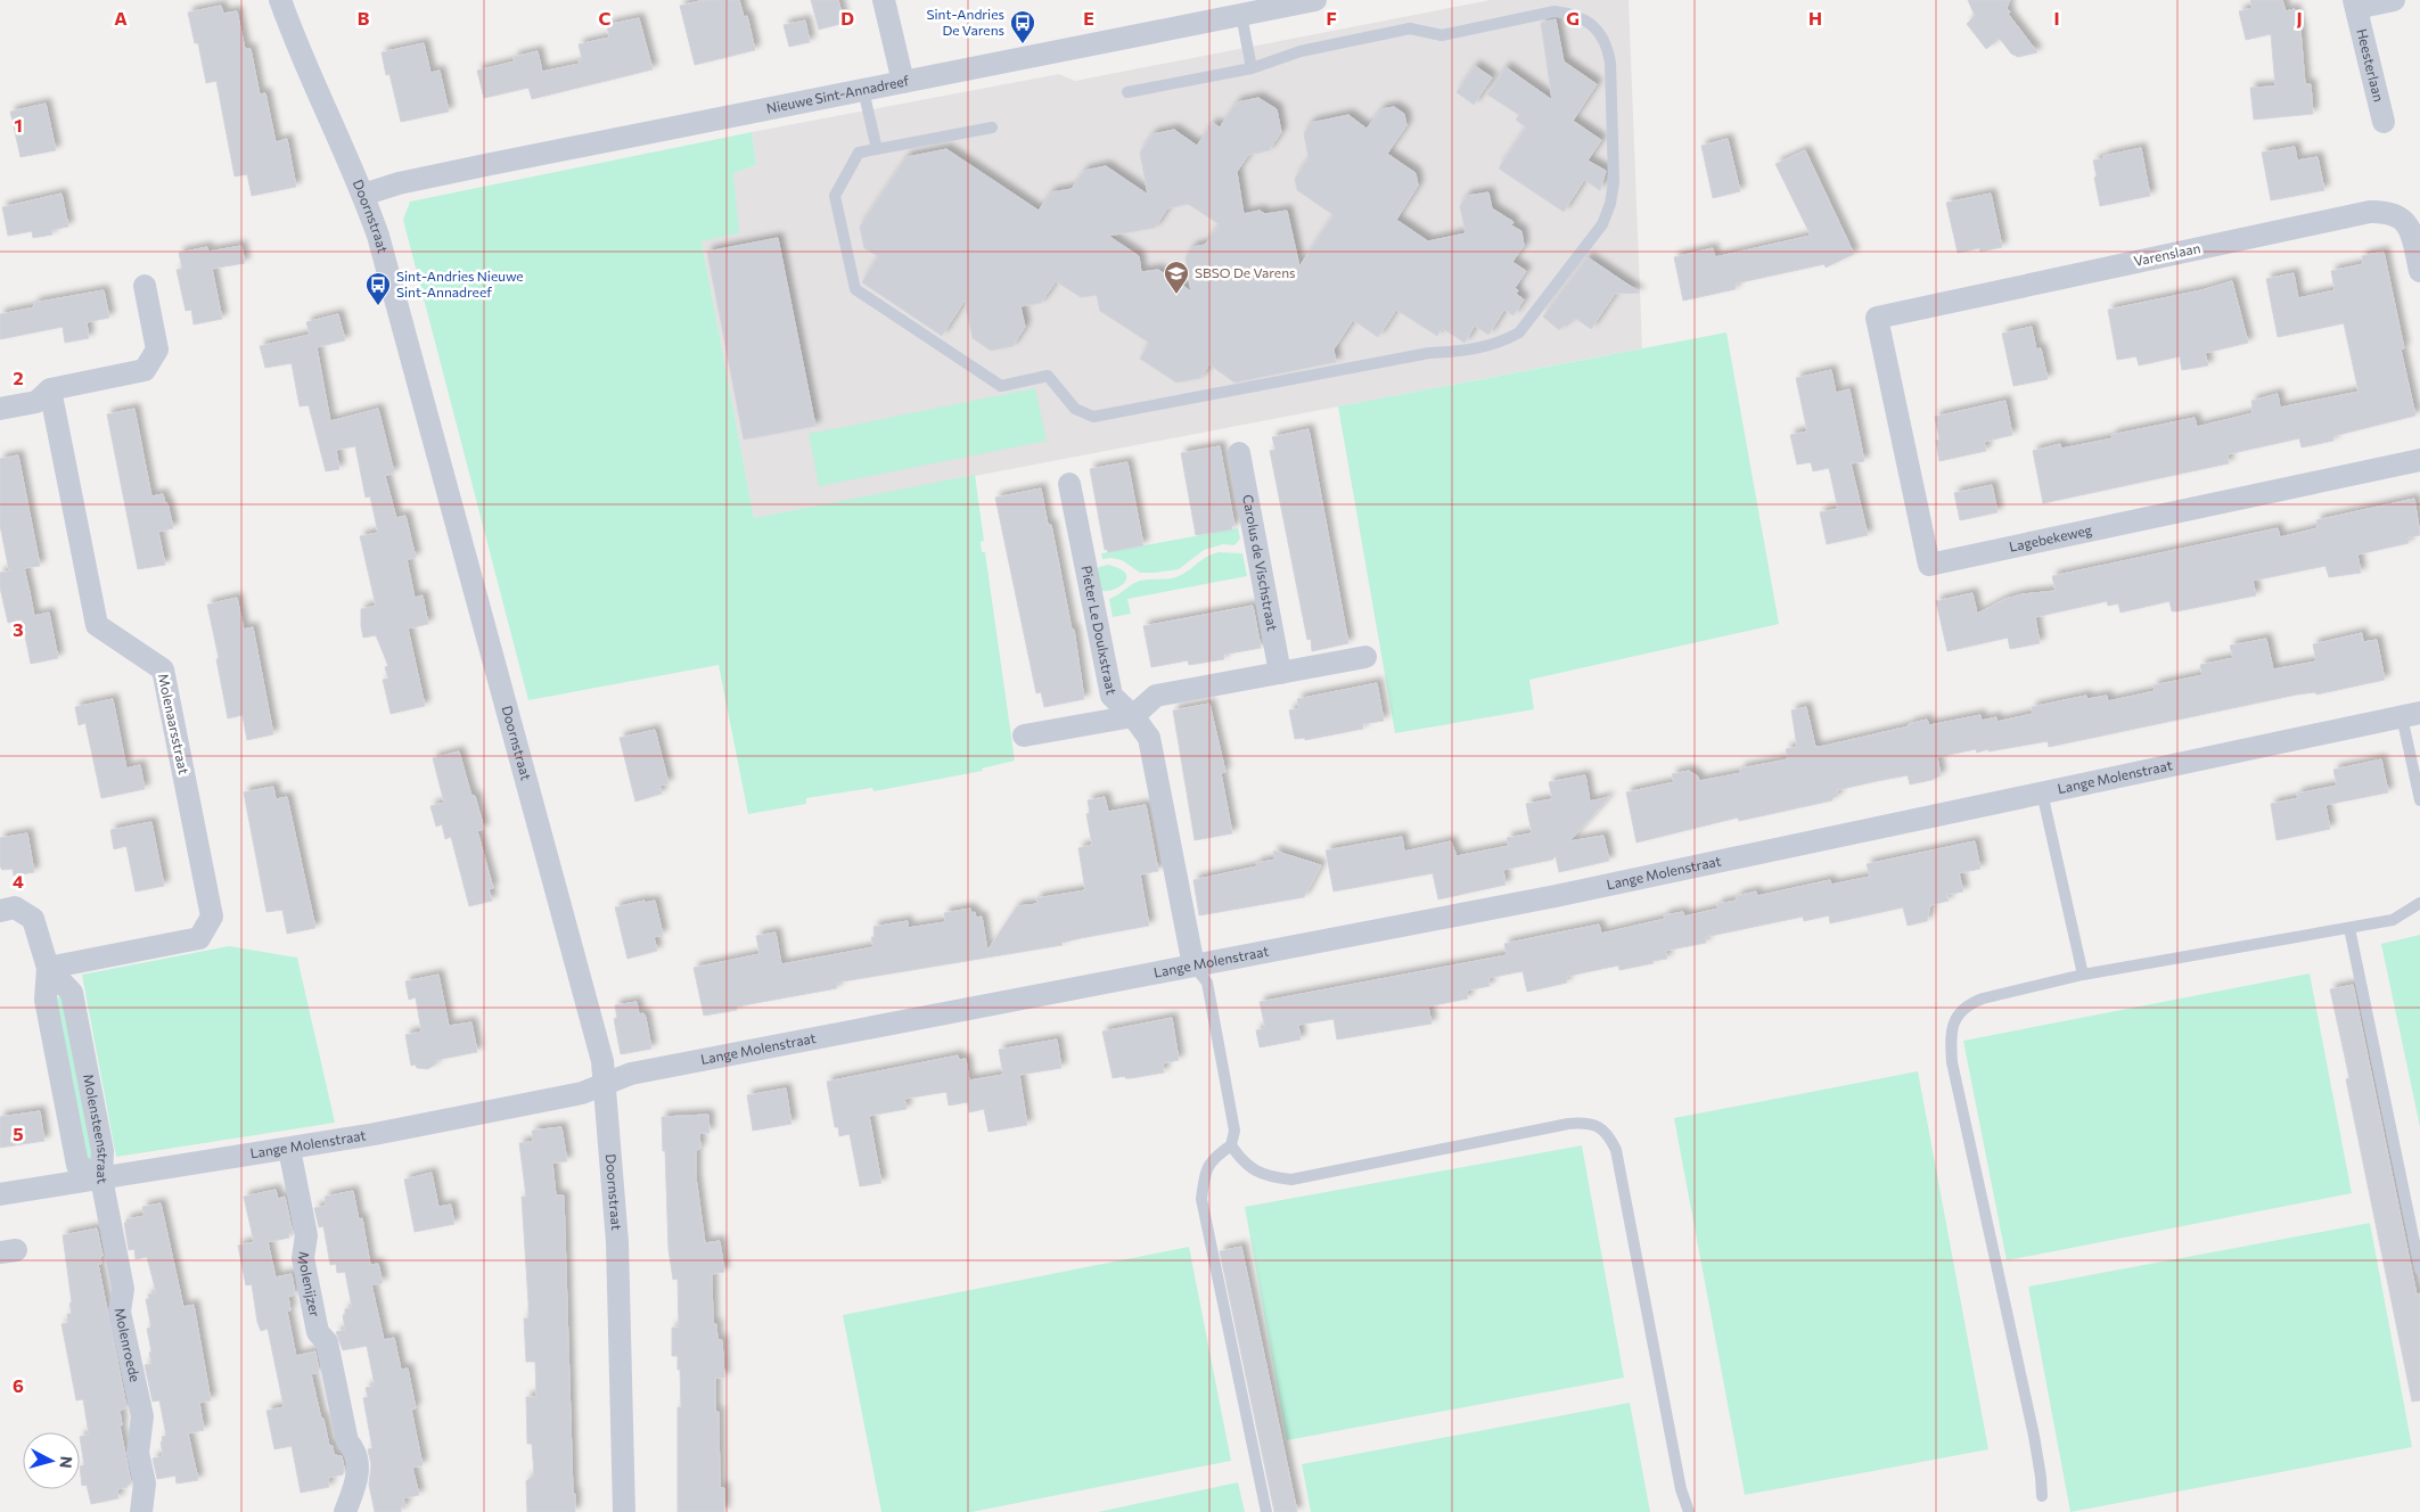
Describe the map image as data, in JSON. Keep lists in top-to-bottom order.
{
  "streets": {
    "street": [
      "Heesterlaan",
      "Nieuwe Sint-Annadreef",
      "Doornstraat",
      "Varenslaan",
      "Lagebekeweg",
      "Carolus de Vischstraat",
      "Pieter Le Doulxstraat",
      "Molenaarsstraat",
      "Lange Molenstraat",
      "Molensteenstraat",
      "Molenijzer",
      "Molenroede"
    ]
  },
  "crossings": [
    ["Nieuwe Sint-Annadreef", "Doornstraat"],
    ["Doornstraat", "Lange Molenstraat"],
    ["Varenslaan", "Lagebekeweg"],
    ["Pieter Le Doulxstraat", "Lange Molenstraat"],
    ["Molenaarsstraat", "Molensteenstraat"],
    ["Lange Molenstraat", "Molensteenstraat"],
    ["Lange Molenstraat", "Molenijzer"],
    ["Lange Molenstraat", "Molenroede"],
    ["Molensteenstraat", "Molenroede"]
  ],
  "places": {
    "bus stop": ["Sint-Andries De Varens", "Sint-Andries Nieuwe Sint-Annadreef"],
    "school or university": ["SBSO De Varens"]
  },
  "north": "right",
  "grid": {
    "columns": [
      "A",
      "B",
      "C",
      "D",
      "E",
      "F",
      "G",
      "H",
      "I",
      "J"
    ],
    "rows": [
      "1",
      "2",
      "3",
      "4",
      "5",
      "6"
    ]
  }
}
